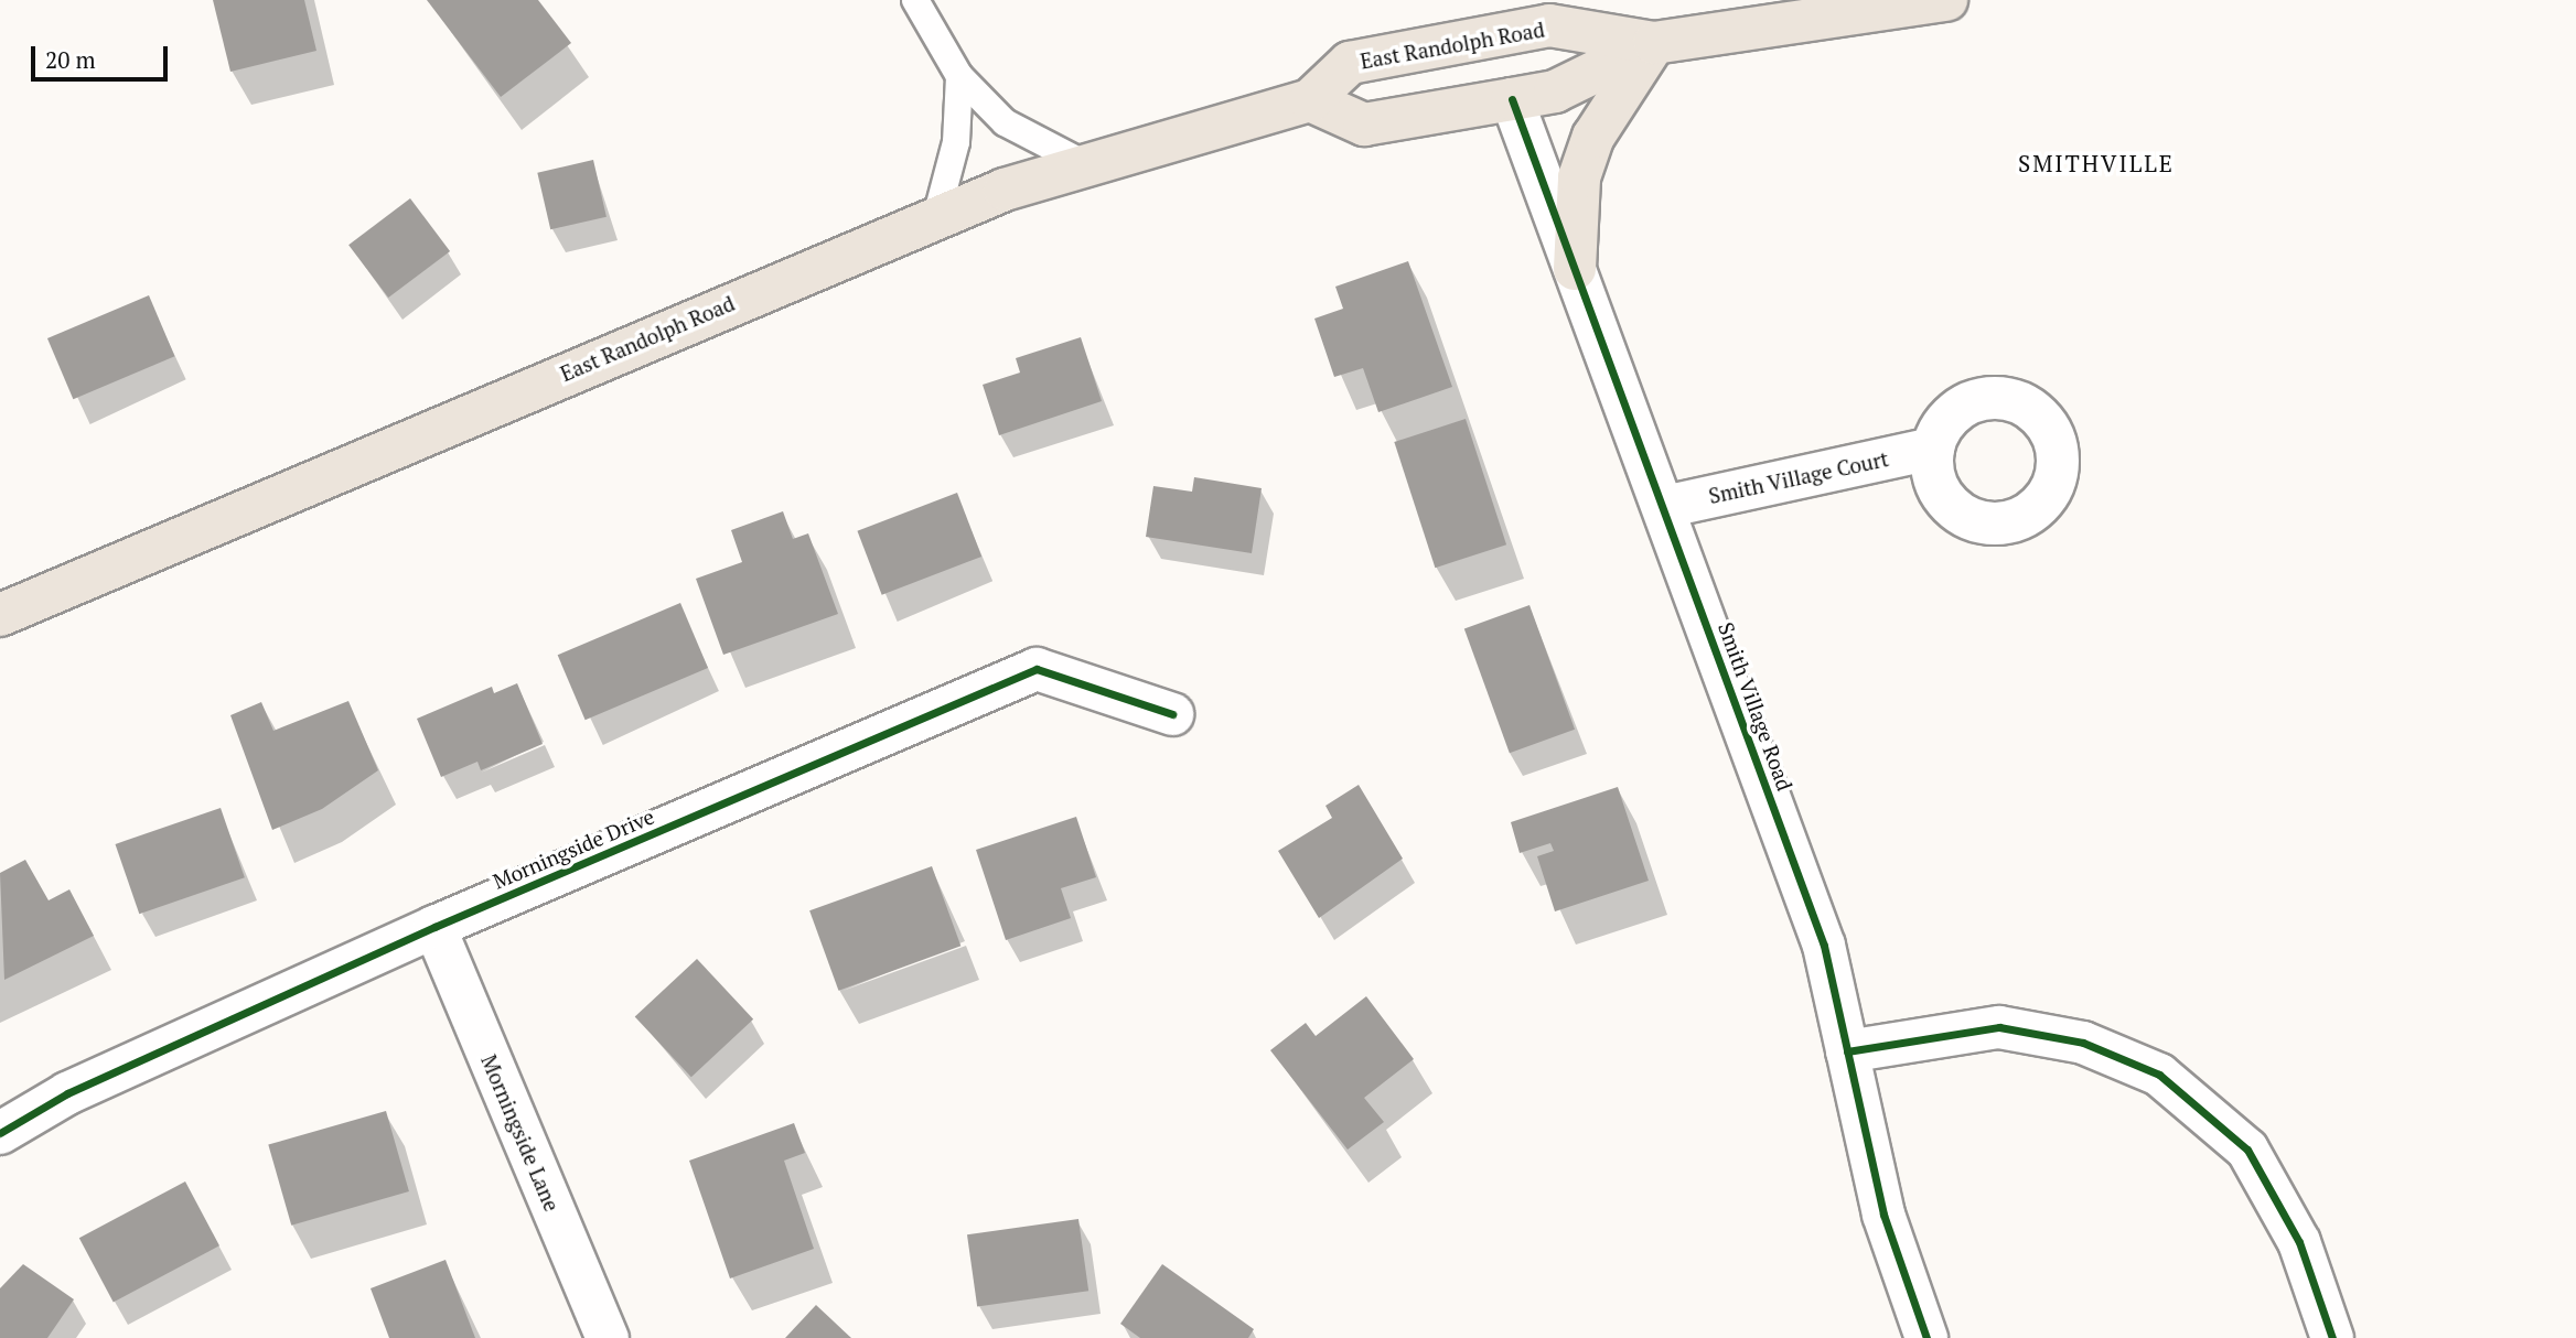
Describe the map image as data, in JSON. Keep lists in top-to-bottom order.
{
  "streets": {
    "main road": ["East Randolph Road"],
    "street": [
      "Smith Village Court",
      "Smith Village Road",
      "Morningside Drive",
      "Morningside Lane"
    ]
  },
  "crossings": [
    ["East Randolph Road", "Smith Village Road"],
    ["Smith Village Court", "Smith Village Road"],
    ["Morningside Drive", "Morningside Lane"]
  ],
  "districts": ["SMITHVILLE"],
  "scale_bar": "20 m"
}
